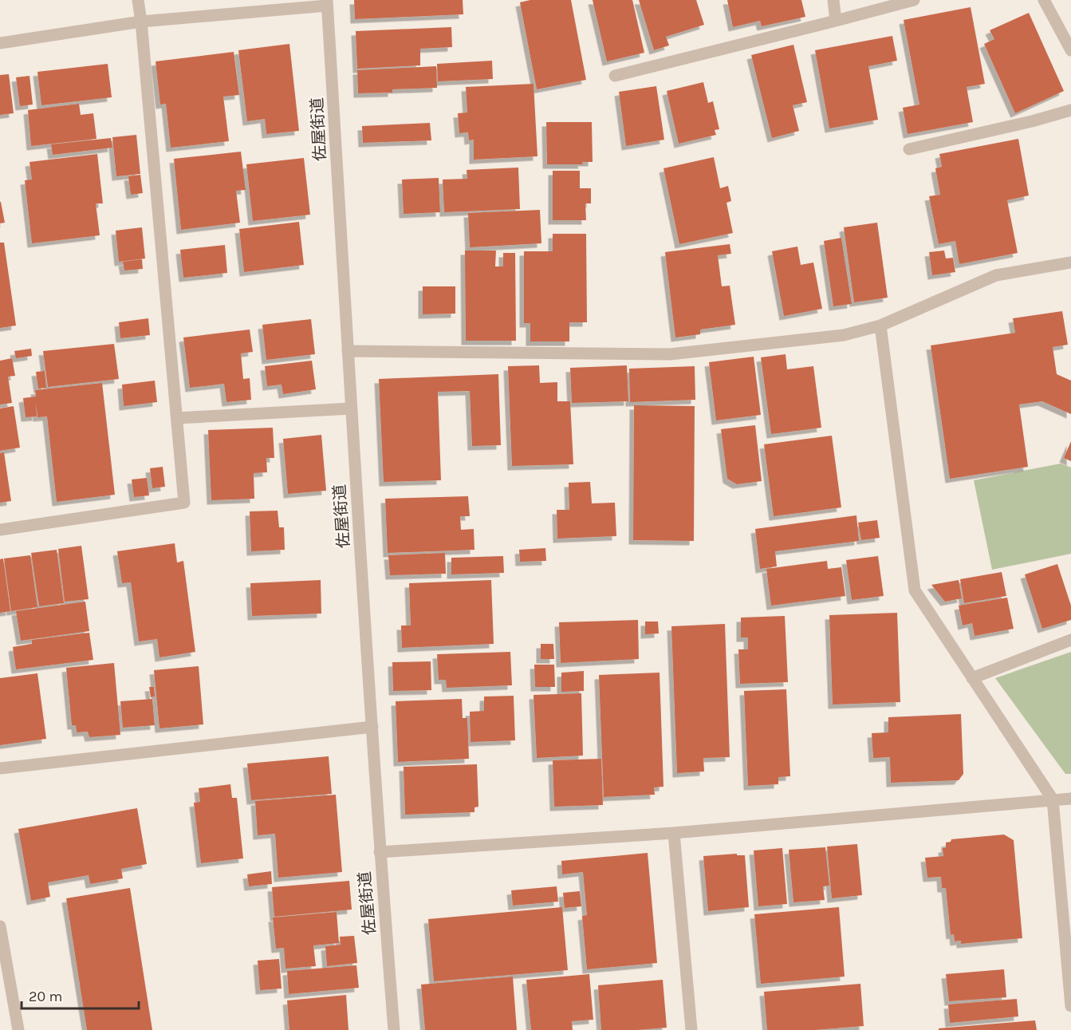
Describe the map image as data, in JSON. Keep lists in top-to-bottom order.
{
  "streets": {
    "street": ["佐屋街道"]
  },
  "scale_bar": "20 m"
}
